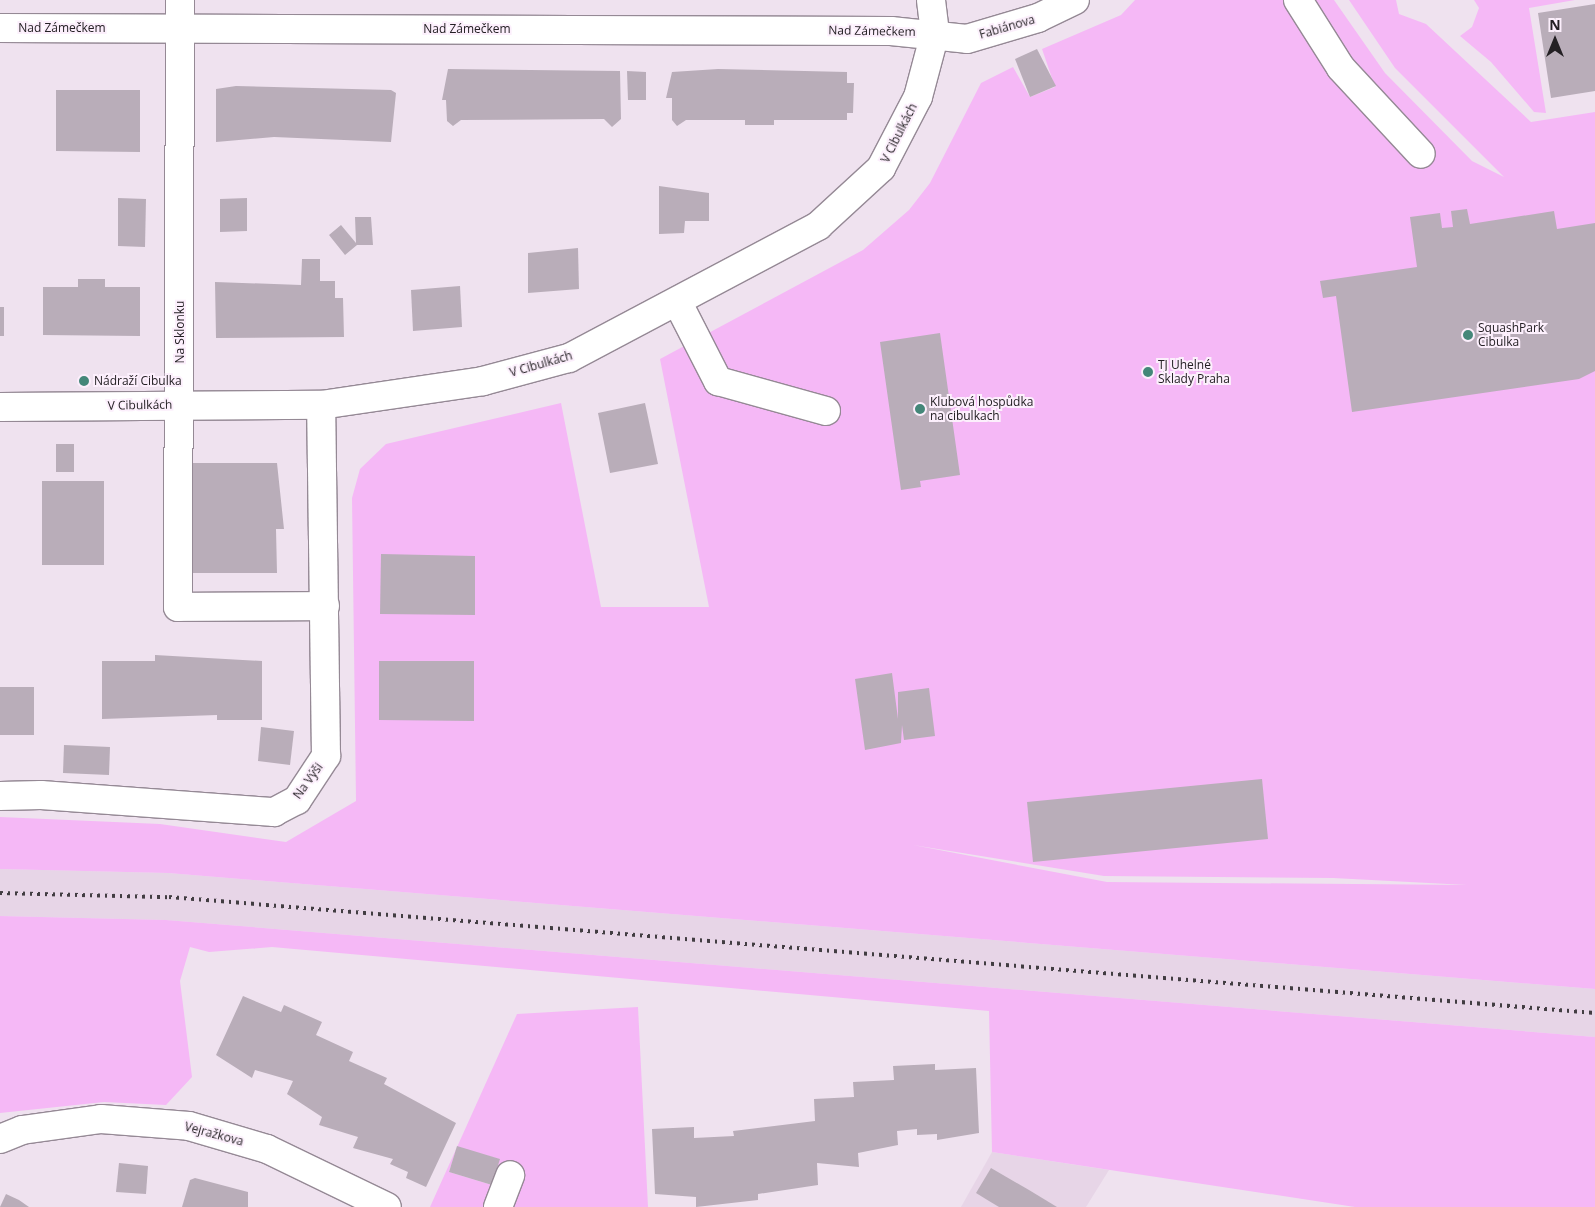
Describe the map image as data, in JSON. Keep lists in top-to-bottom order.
{
  "streets": {
    "street": [
      "Fabiánova",
      "Nad Zámečkem",
      "V Cibulkách",
      "Na Sklonku",
      "Na Výši",
      "Vejražkova"
    ]
  },
  "crossings": [
    ["Fabiánova", "Nad Zámečkem"],
    ["Fabiánova", "V Cibulkách"],
    ["Nad Zámečkem", "V Cibulkách"],
    ["Nad Zámečkem", "Na Sklonku"],
    ["V Cibulkách", "Na Sklonku"],
    ["V Cibulkách", "Na Výši"],
    ["Na Sklonku", "Na Výši"]
  ],
  "places": [
    "SquashPark Cibulka",
    "TJ Uhelné Sklady Praha",
    "Nádraží Cibulka",
    "Klubová hospůdka na cibulkach"
  ],
  "north": "top"
}
